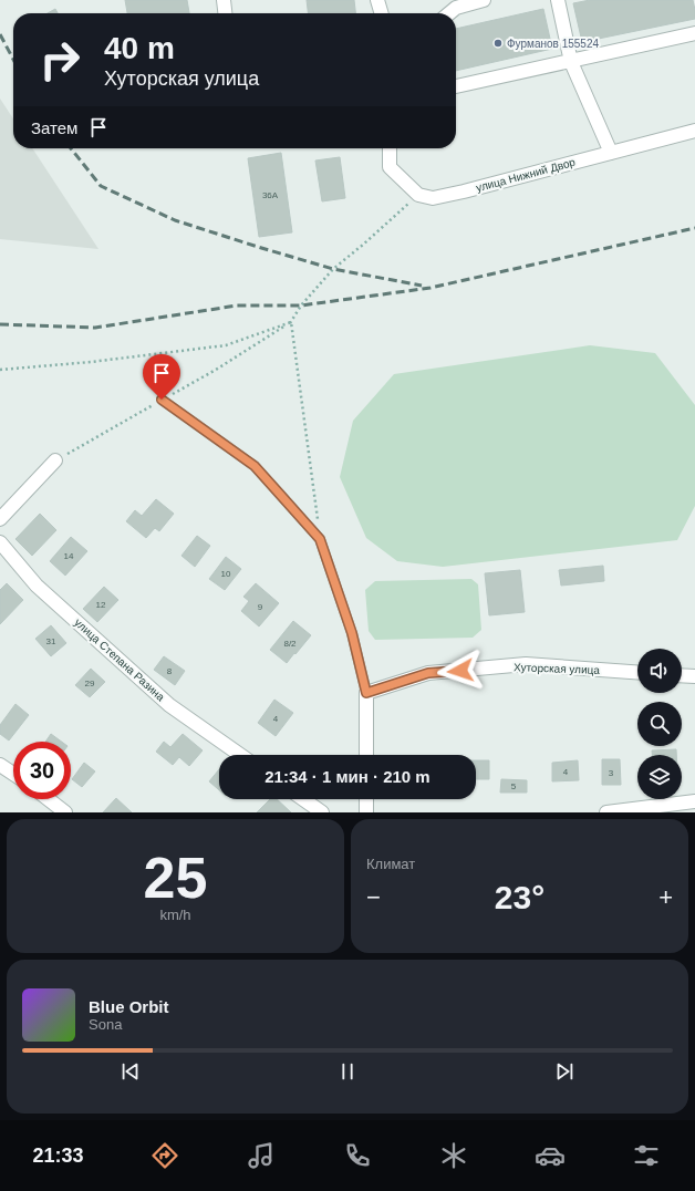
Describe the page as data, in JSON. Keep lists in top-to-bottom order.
{
  "streets": {
    "street": ["улица Нижний Двор", "улица Степана Разина", "Хуторская улица"]
  },
  "places": ["Фурманов 155524"],
  "house_numbers": [
    "36А",
    "14",
    "10",
    "12",
    "9",
    "31",
    "8/2",
    "8",
    "29",
    "4",
    "4",
    "3",
    "5"
  ],
  "page": {
    "turn": ["40 m", "Хуторская улица"],
    "then": "Затем",
    "limit": "30",
    "trip": "21:34 · 1 мин · 210 m",
    "tile": [
      ["25", "km/h"],
      "Климат"
    ],
    "heat": ["−", "23°", "+"],
    "song": ["Blue Orbit", "Sona"],
    "tabs": "21:33"
  }
}
